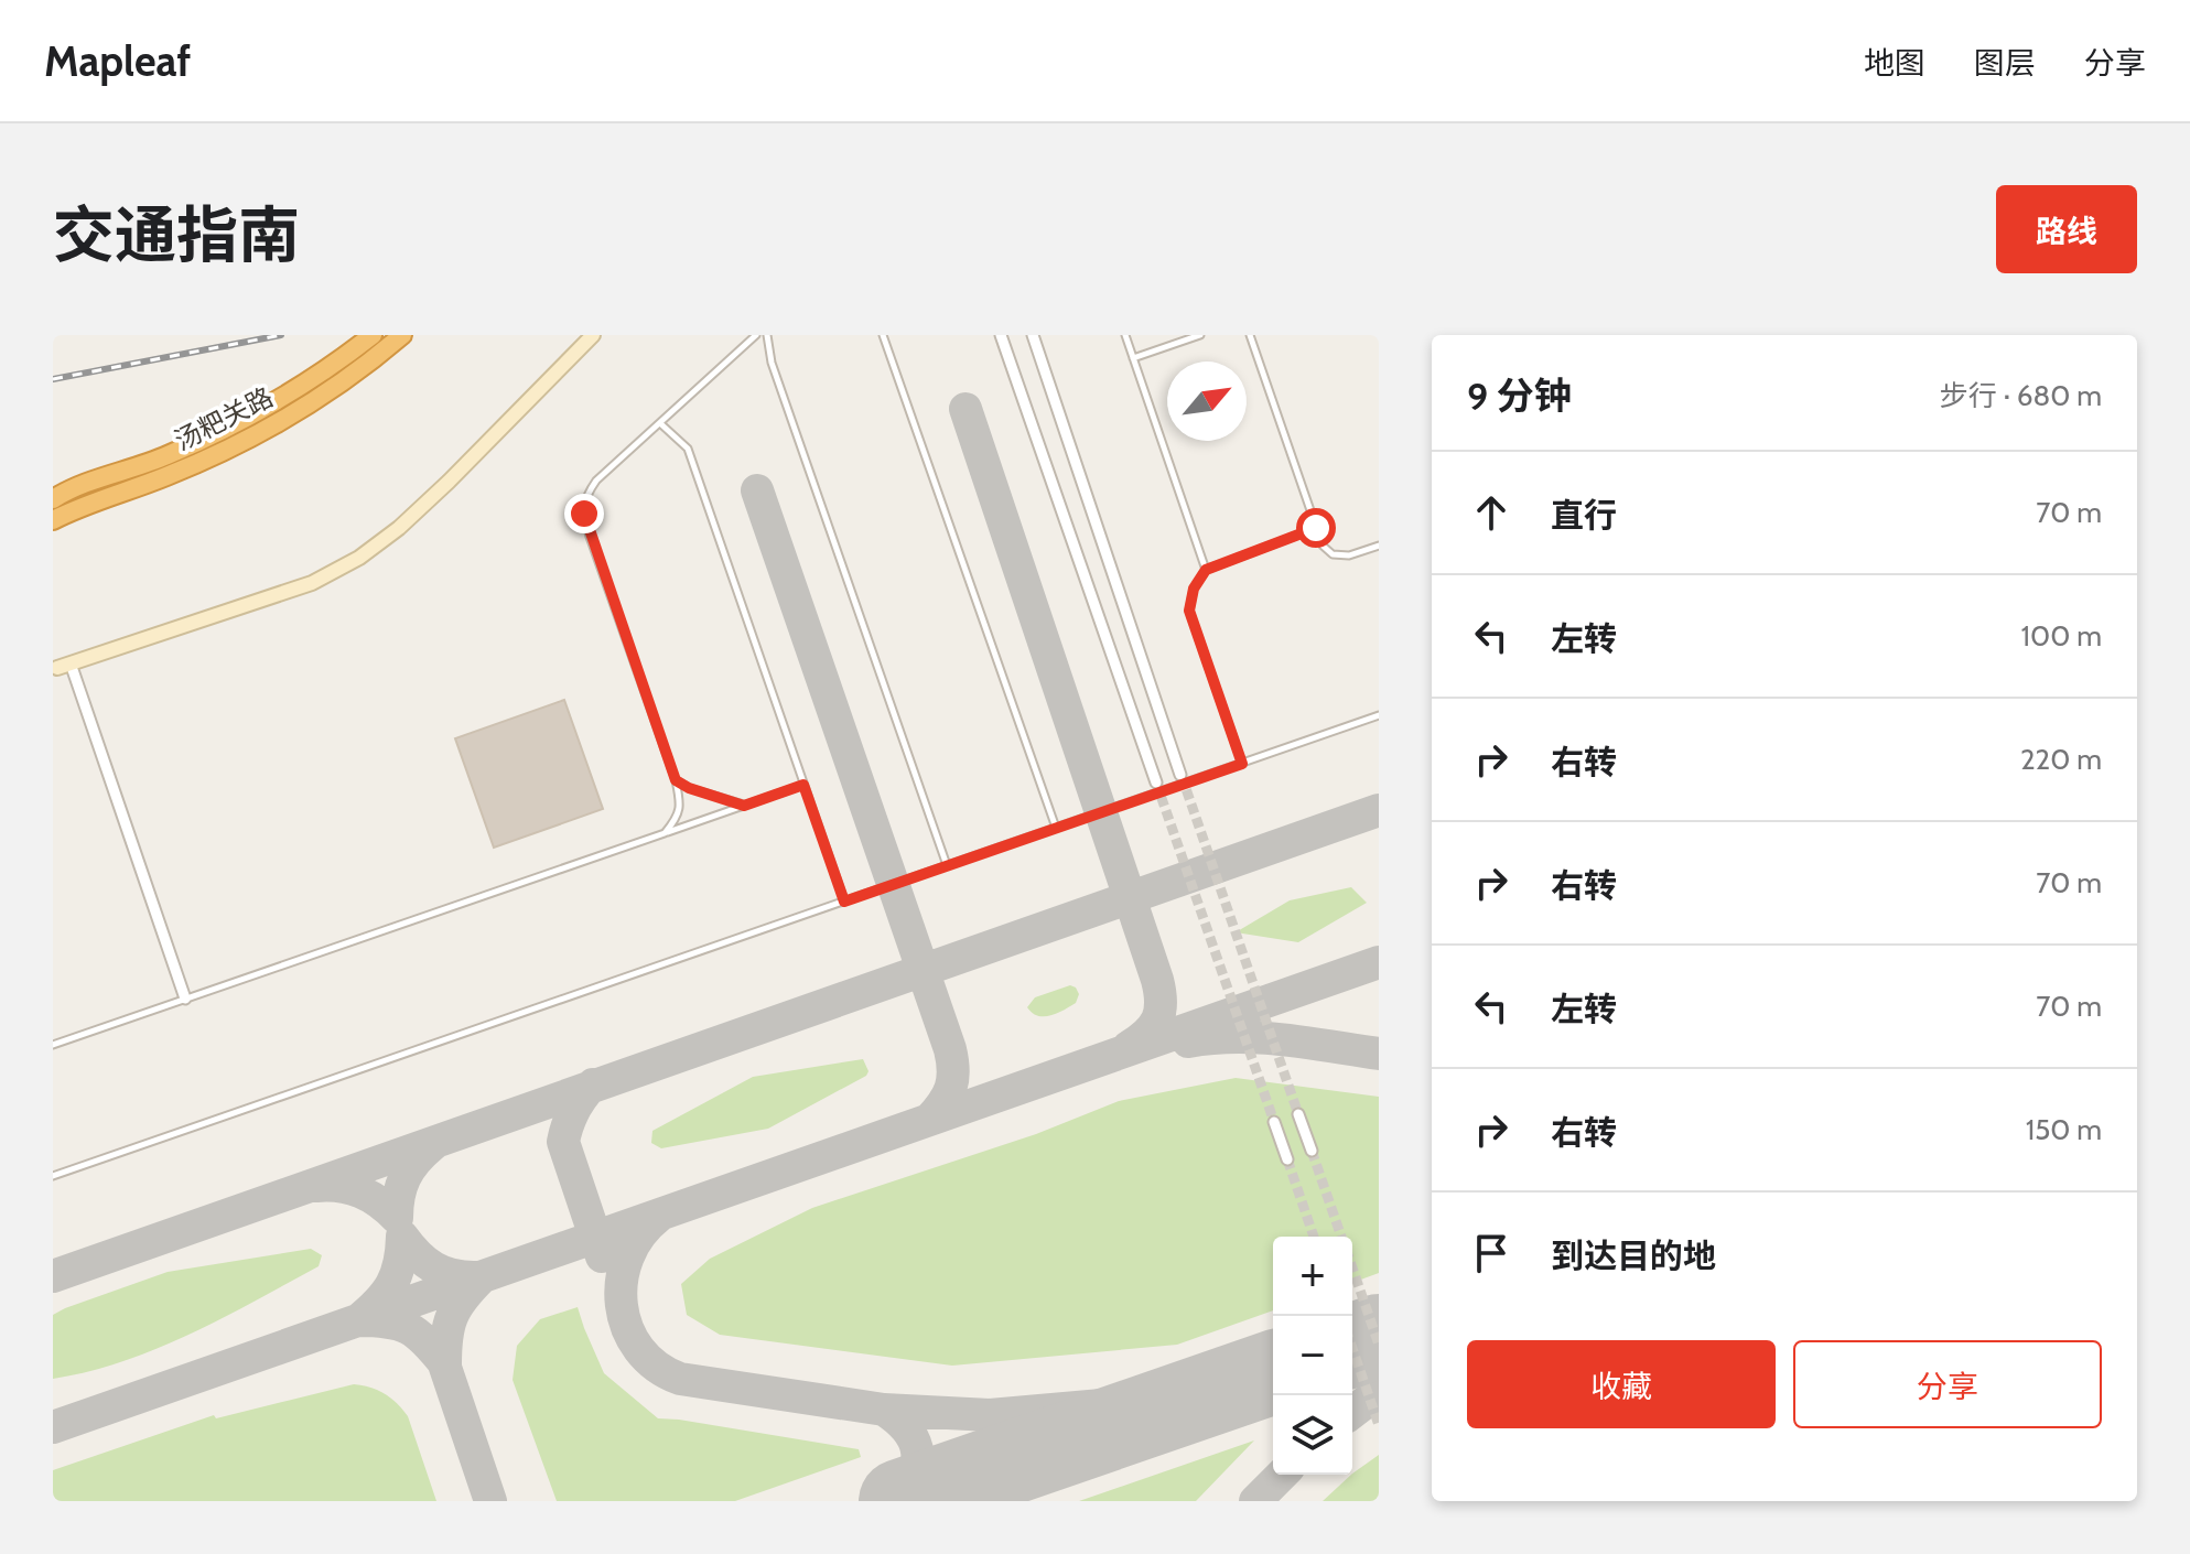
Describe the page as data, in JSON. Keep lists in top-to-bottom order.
{
  "streets": {
    "highway": ["汤粑关路"]
  },
  "north": "top right",
  "page": {
    "header": "Mapleaf",
    "nav": ["地图", "图层", "分享"],
    "title": "交通指南",
    "buttons": [
      "路线",
      ["收藏", "分享"]
    ],
    "heading": ["9 分钟", "步行 · 680 m"],
    "list": [
      ["直行", "70 m"],
      ["左转", "100 m"],
      ["右转", "220 m"],
      ["右转", "70 m"],
      ["左转", "70 m"],
      ["右转", "150 m"],
      "到达目的地"
    ],
    "map_buttons": ["+", "−"]
  }
}
